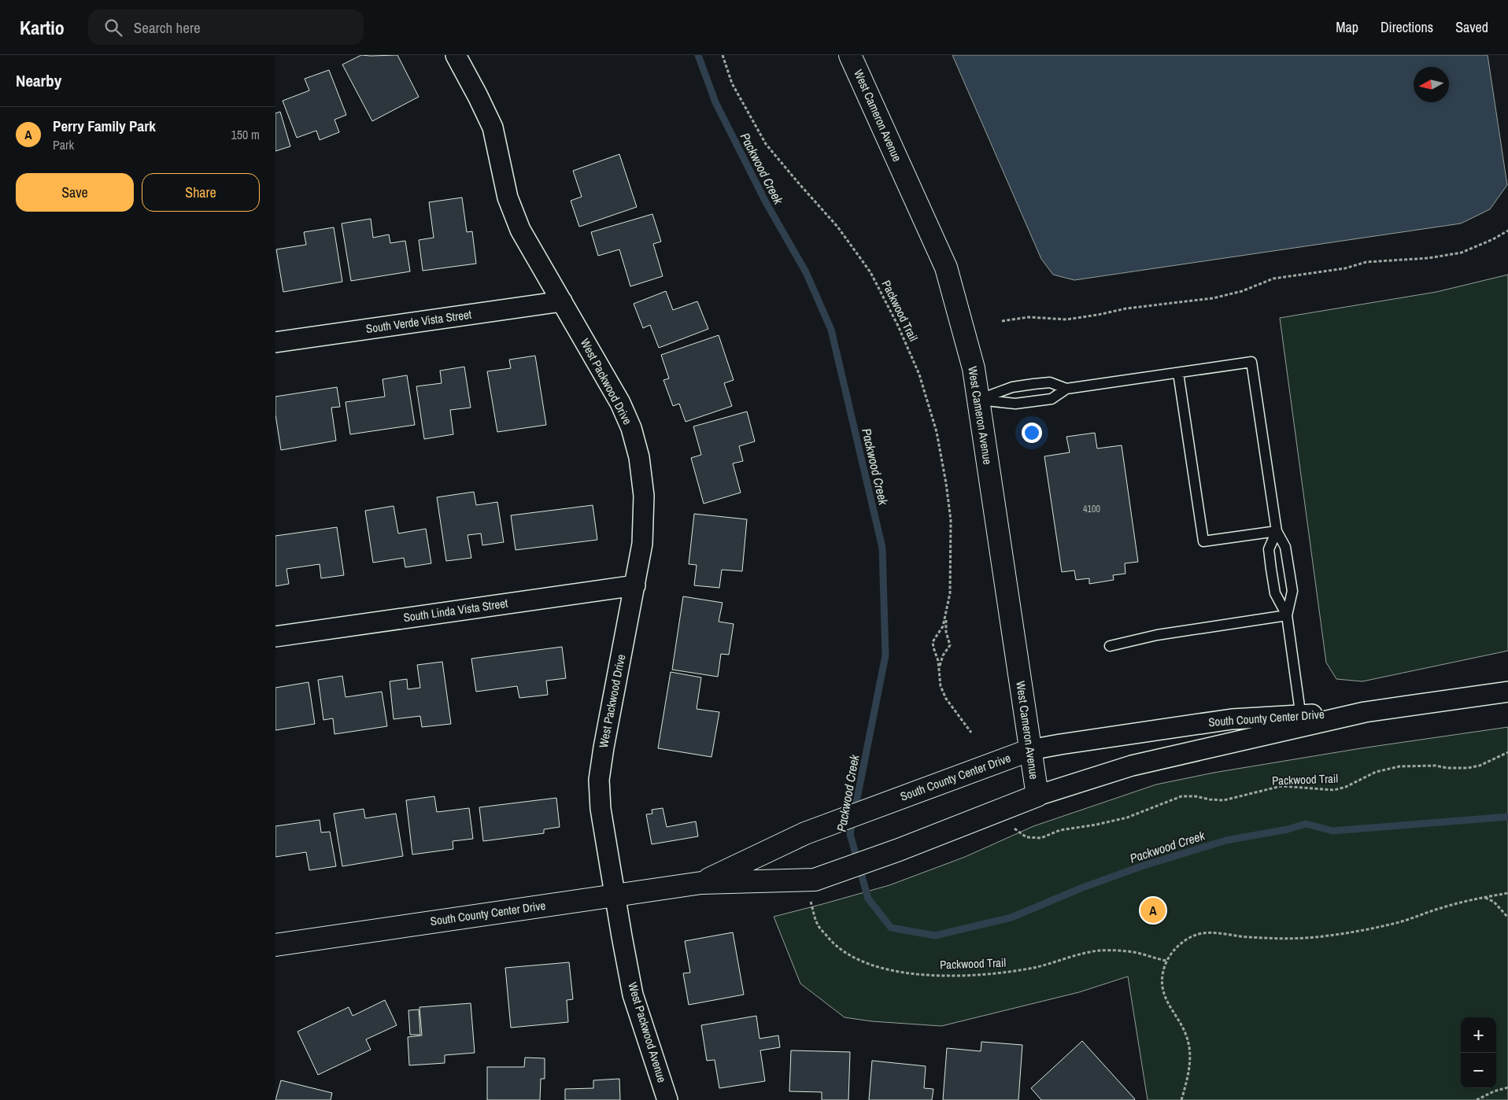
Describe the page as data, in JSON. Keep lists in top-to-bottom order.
{
  "streets": {
    "street": [
      "West Cameron Avenue",
      "South Verde Vista Street",
      "West Packwood Drive",
      "South Linda Vista Street",
      "South County Center Drive",
      "West Packwood Avenue"
    ],
    "path": ["Packwood Trail"]
  },
  "crossings": [
    ["West Cameron Avenue", "South County Center Drive"],
    ["South Verde Vista Street", "West Packwood Drive"],
    ["West Packwood Drive", "South Linda Vista Street"],
    ["West Packwood Drive", "South County Center Drive"],
    ["West Packwood Drive", "West Packwood Avenue"],
    ["South County Center Drive", "West Packwood Avenue"]
  ],
  "water": ["Packwood Creek"],
  "house_numbers": ["4100"],
  "north": "left",
  "page": {
    "header": "Kartio",
    "search": "Search here",
    "nav": ["Map", "Directions", "Saved"],
    "heading": "Nearby",
    "list": [
      {
        "mark": "A",
        "name": "Perry Family Park",
        "note": "Park",
        "value": "150 m"
      }
    ],
    "buttons": ["Save", "Share"],
    "pins": "A",
    "map_buttons": ["+", "−"]
  }
}
